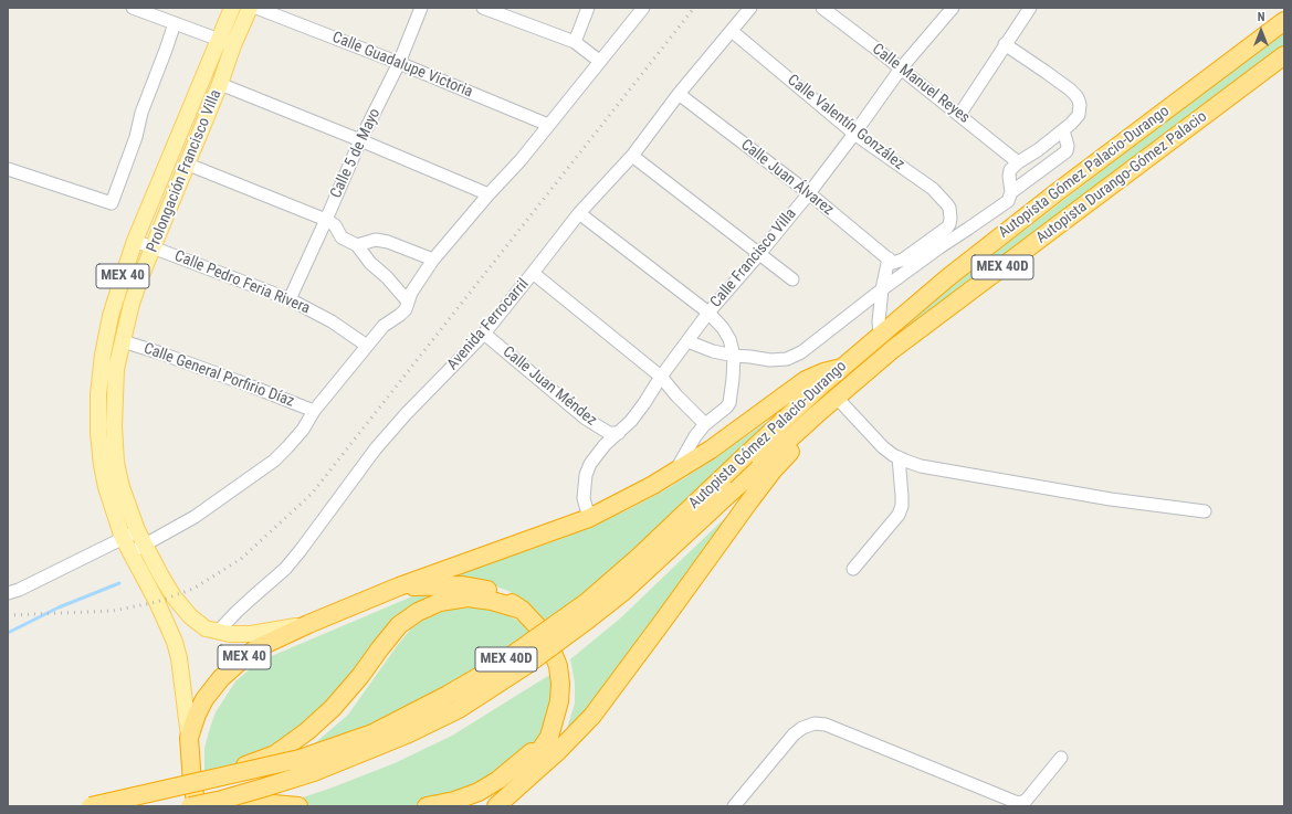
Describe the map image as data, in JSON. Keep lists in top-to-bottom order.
{
  "streets": {
    "highway": [
      "Autopista Gómez Palacio-Durango",
      "Autopista Durango-Gómez Palacio",
      "MEX 40D",
      "MEX 40"
    ],
    "main road": ["Prolongación Francisco Villa"],
    "street": [
      "Calle Guadalupe Victoria",
      "Calle Manuel Reyes",
      "Calle Valentín González",
      "Calle 5 de Mayo",
      "Calle Juan Álvarez",
      "Calle Francisco Villa",
      "Calle Pedro Feria Rivera",
      "Avenida Ferrocarril",
      "Calle General Porfirio Díaz",
      "Calle Juan Méndez"
    ]
  },
  "crossings": [
    ["Calle Guadalupe Victoria", "Calle 5 de Mayo"],
    ["Calle Manuel Reyes", "Calle Francisco Villa"],
    ["Calle Valentín González", "Calle Francisco Villa"],
    ["Calle Valentín González", "Avenida Ferrocarril"],
    ["Calle 5 de Mayo", "Calle Pedro Feria Rivera"],
    ["Prolongación Francisco Villa", "MEX 40"],
    ["Prolongación Francisco Villa", "Calle Pedro Feria Rivera"],
    ["Prolongación Francisco Villa", "Avenida Ferrocarril"],
    ["Prolongación Francisco Villa", "Calle General Porfirio Díaz"],
    ["Autopista Gómez Palacio-Durango", "MEX 40D"],
    ["Autopista Gómez Palacio-Durango", "MEX 40"],
    ["Calle Juan Álvarez", "Calle Francisco Villa"],
    ["Calle Juan Álvarez", "Avenida Ferrocarril"],
    ["Autopista Durango-Gómez Palacio", "MEX 40D"],
    ["Calle Francisco Villa", "Calle Juan Méndez"],
    ["MEX 40D", "MEX 40"],
    ["Avenida Ferrocarril", "Calle Juan Méndez"]
  ],
  "north": "top"
}
